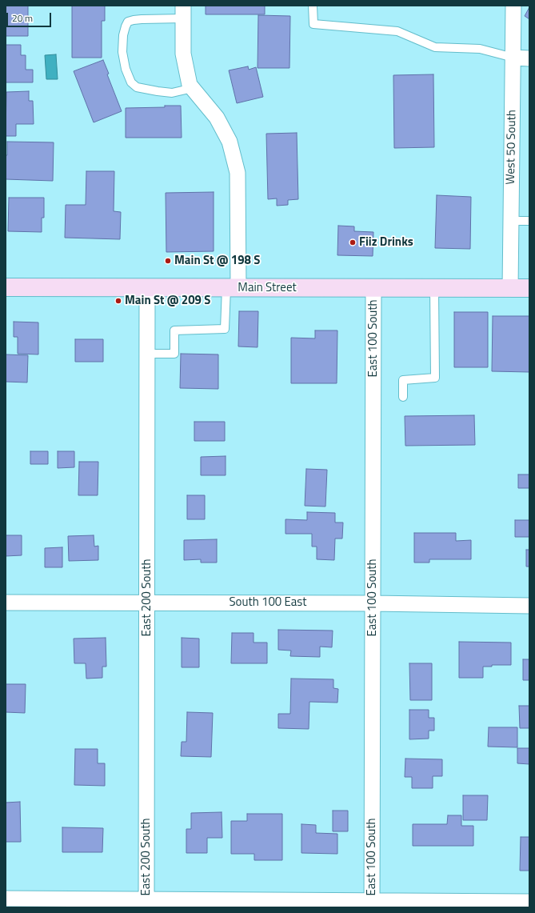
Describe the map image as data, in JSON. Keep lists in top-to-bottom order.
{
  "streets": {
    "main road": ["Main Street"],
    "street": [
      "West 50 South",
      "East 100 South",
      "East 200 South",
      "South 100 East"
    ]
  },
  "crossings": [
    ["West 50 South", "Main Street"],
    ["Main Street", "East 100 South"],
    ["Main Street", "East 200 South"],
    ["East 100 South", "South 100 East"],
    ["East 200 South", "South 100 East"]
  ],
  "places": ["Fiiz Drinks", "Main St @ 198 S", "Main St @ 209 S"],
  "scale_bar": "20 m"
}
